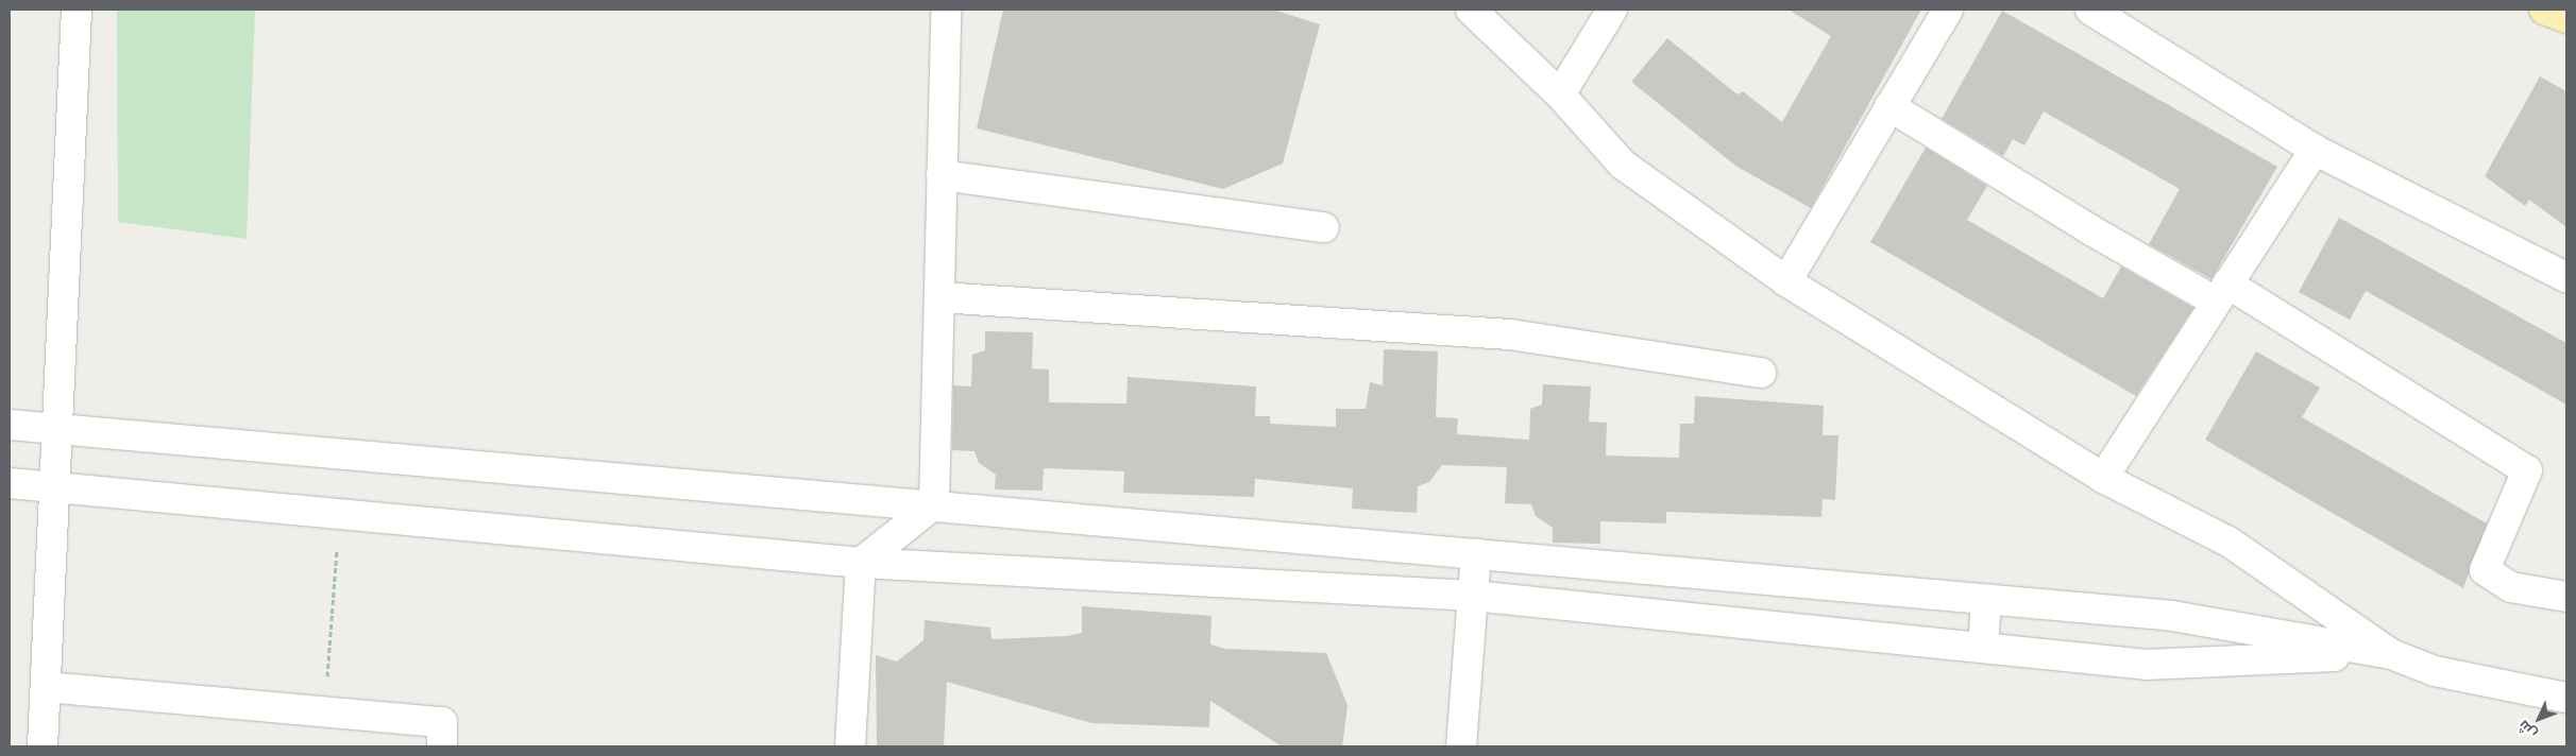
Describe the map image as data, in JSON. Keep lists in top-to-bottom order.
{
  "north": "bottom left"
}
